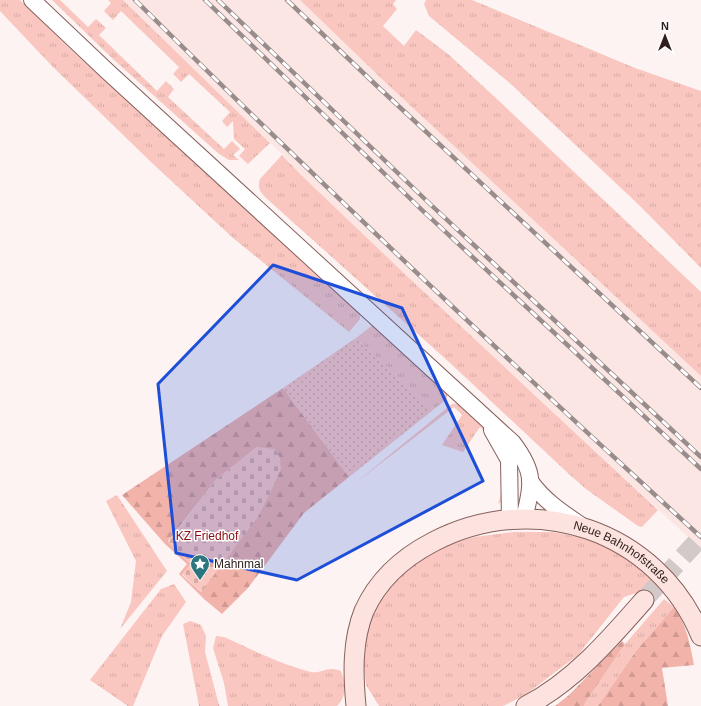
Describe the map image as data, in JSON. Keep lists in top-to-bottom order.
{
  "streets": {
    "main road": ["Neue Bahnhofstraße"]
  },
  "parks": ["KZ Friedhof"],
  "places": {
    "place": ["Mahnmal"]
  },
  "north": "top"
}
